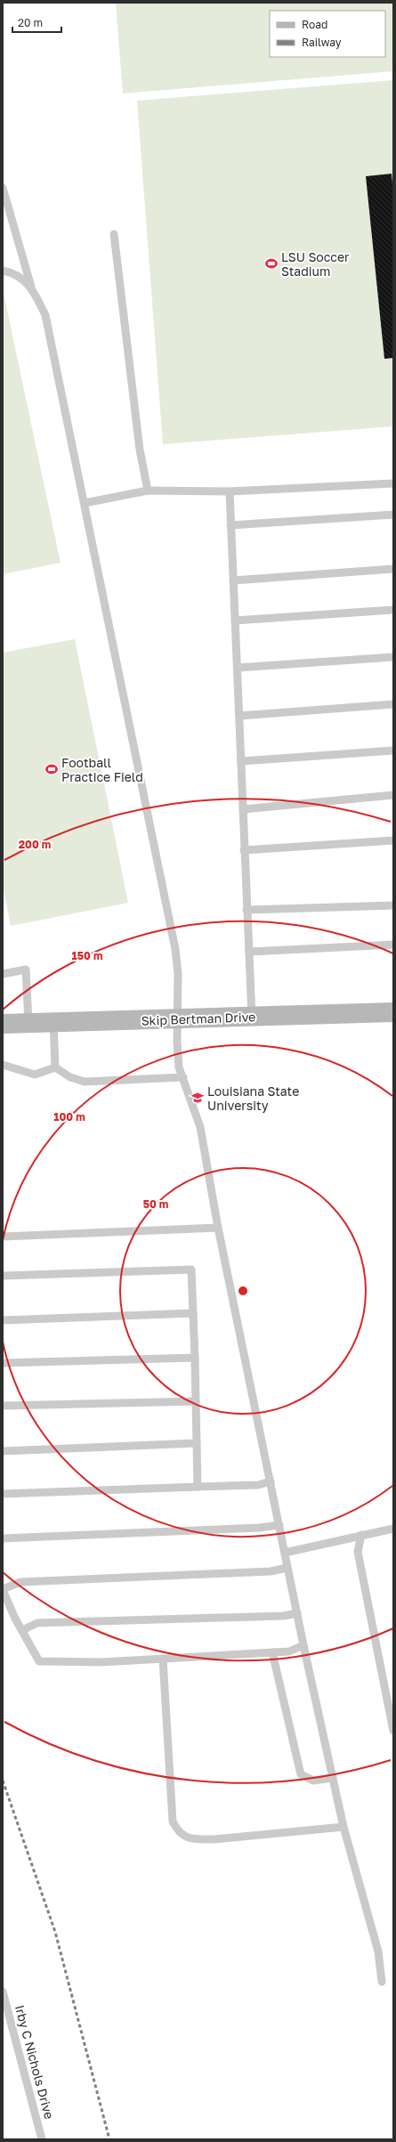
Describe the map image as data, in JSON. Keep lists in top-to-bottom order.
{
  "streets": {
    "street": ["Skip Bertman Drive"],
    "lane": ["Irby C Nichols Drive"]
  },
  "places": {
    "sports": ["LSU Soccer Stadium", "Football Practice Field"],
    "school or university": ["Louisiana State University"]
  },
  "legend": ["Road", "Railway"],
  "scale_bar": "20 m",
  "rings": [
    "200 m",
    "150 m",
    "100 m",
    "50 m"
  ]
}
